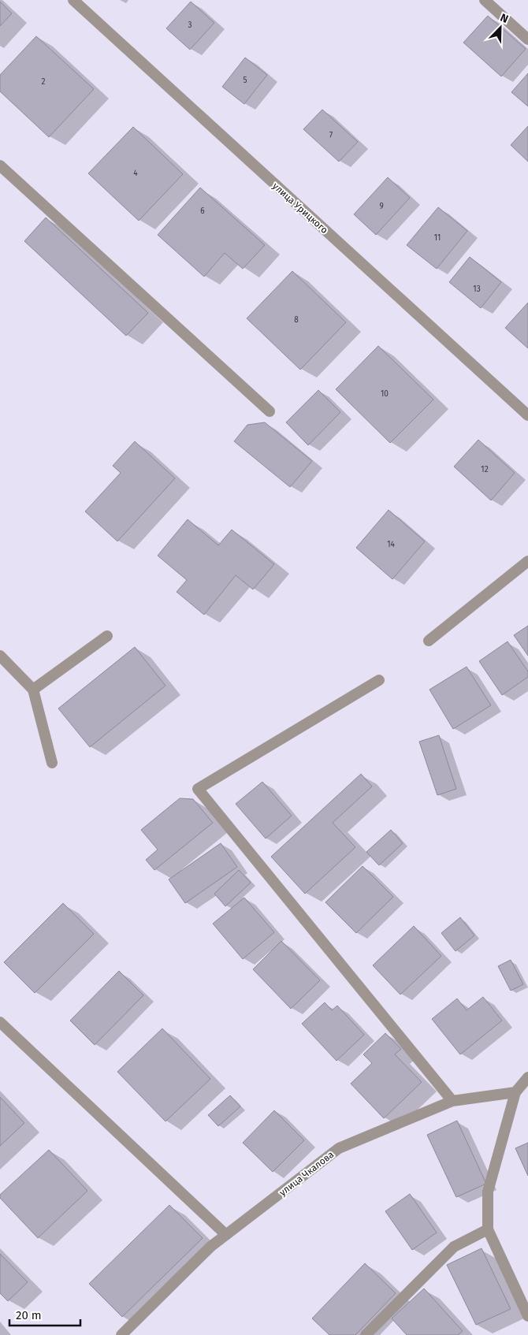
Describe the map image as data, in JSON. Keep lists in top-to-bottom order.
{
  "streets": {
    "street": ["улица Урицкого", "улица Чкалова"]
  },
  "house_numbers": [
    "3",
    "5",
    "2",
    "7",
    "4",
    "9",
    "6",
    "11",
    "13",
    "8",
    "10",
    "12",
    "14"
  ],
  "scale_bar": "20 m",
  "north": "top right"
}
